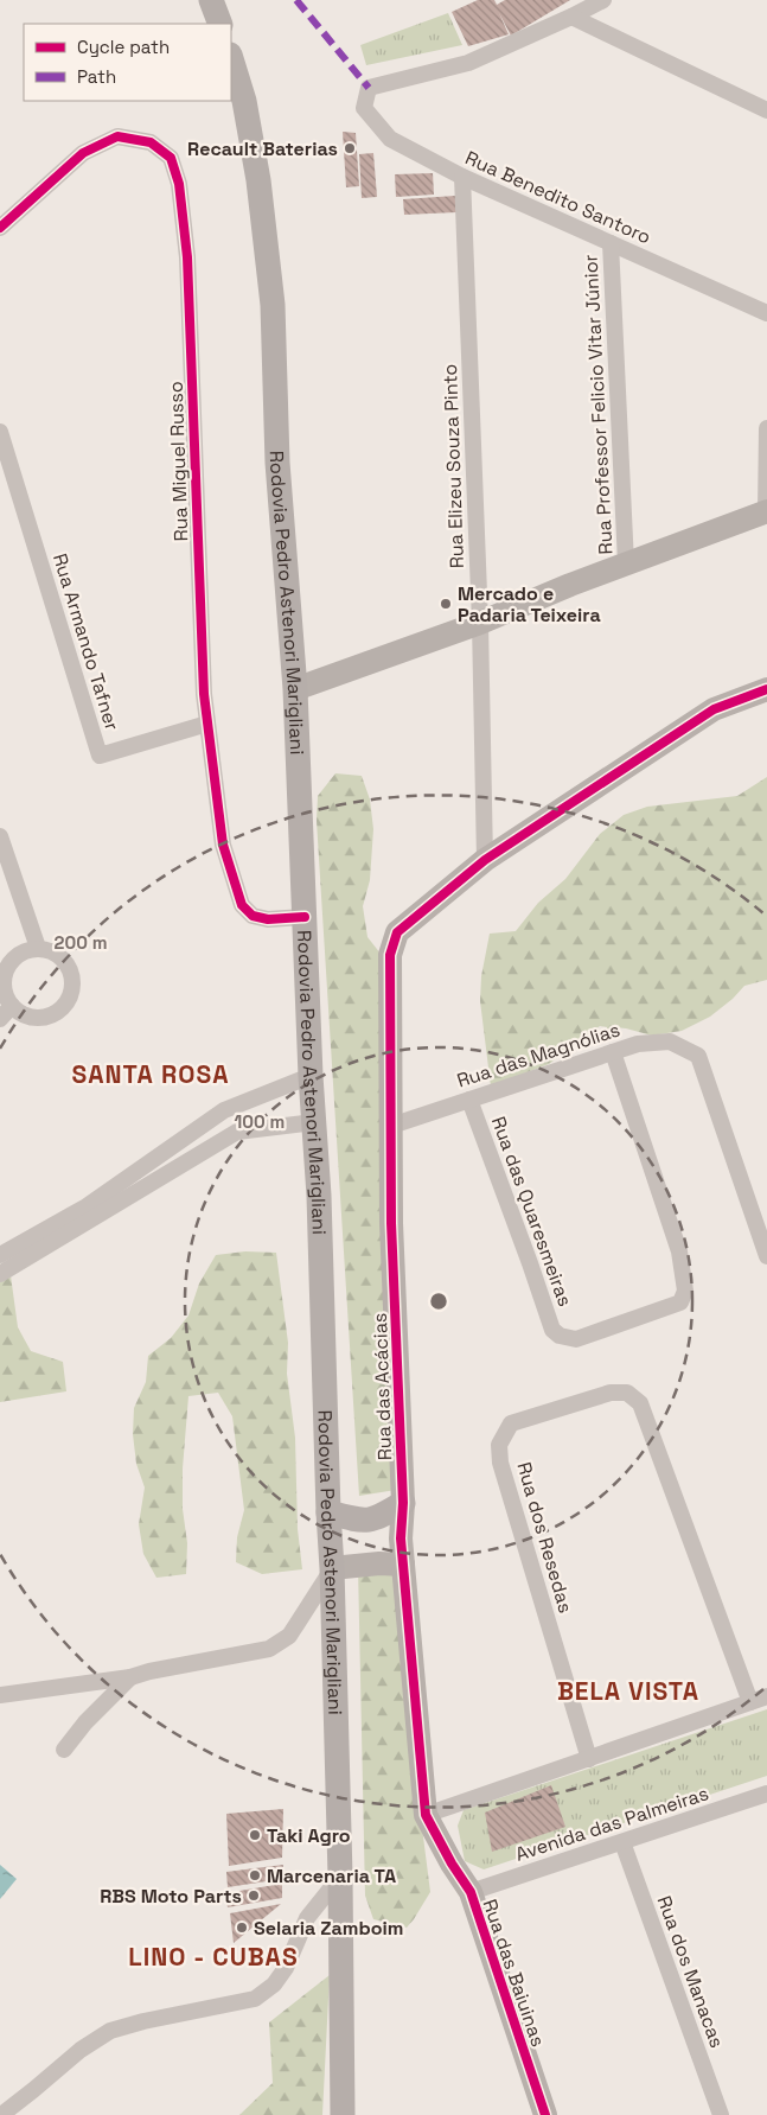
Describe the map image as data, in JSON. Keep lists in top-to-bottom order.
{
  "streets": {
    "main road": ["Rodovia Pedro Astenori Marigliani"],
    "street": [
      "Rua Benedito Santoro",
      "Rua Professor Felicio Vitar Júnior",
      "Rua Miguel Russo",
      "Rua Elizeu Souza Pinto",
      "Rua Armando Tafner",
      "Rua das Magnólias",
      "Rua das Quaresmeiras",
      "Rua das Acácias",
      "Rua dos Resedas",
      "Avenida das Palmeiras",
      "Rua dos Manacas",
      "Rua das Baiuinas"
    ]
  },
  "crossings": [
    ["Rua Benedito Santoro", "Rua Professor Felicio Vitar Júnior"],
    ["Rua Benedito Santoro", "Rua Elizeu Souza Pinto"],
    ["Rua Miguel Russo", "Rodovia Pedro Astenori Marigliani"],
    ["Rua Miguel Russo", "Rua Armando Tafner"],
    ["Rua Elizeu Souza Pinto", "Rua das Acácias"],
    ["Rua das Magnólias", "Rua das Quaresmeiras"],
    ["Rua das Magnólias", "Rua das Acácias"],
    ["Rua das Acácias", "Rua das Baiuinas"],
    ["Avenida das Palmeiras", "Rua dos Manacas"],
    ["Avenida das Palmeiras", "Rua das Baiuinas"]
  ],
  "districts": ["SANTA ROSA", "BELA VISTA", "LINO - CUBAS"],
  "places": [
    "Recault Baterias",
    "Mercado e Padaria Teixeira",
    "Taki Agro",
    "Marcenaria TA",
    "RBS Moto Parts",
    "Selaria Zamboim"
  ],
  "legend": ["Cycle path", "Path"],
  "rings": ["200 m", "100 m"]
}
